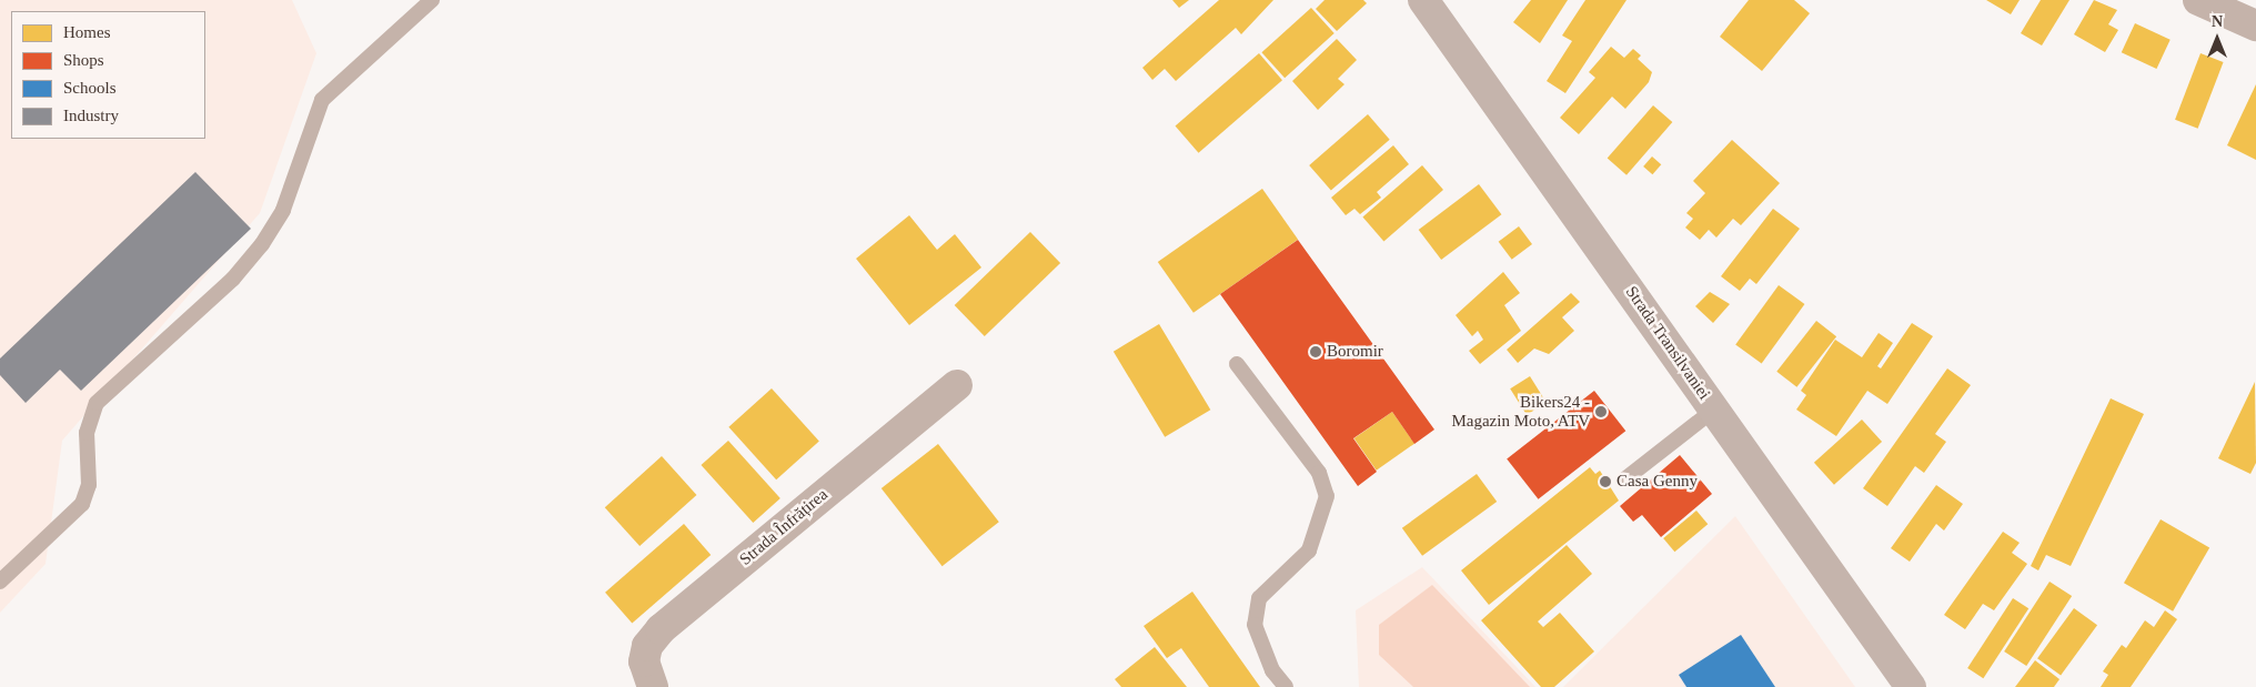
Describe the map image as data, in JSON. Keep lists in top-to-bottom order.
{
  "streets": {
    "main road": ["Strada Transilvaniei"],
    "street": ["Strada Înfrățirea"]
  },
  "places": ["Boromir", "Bikers24 - Magazin Moto, ATV", "Casa Genny"],
  "legend": [
    "Homes",
    "Shops",
    "Schools",
    "Industry"
  ],
  "north": "top"
}
